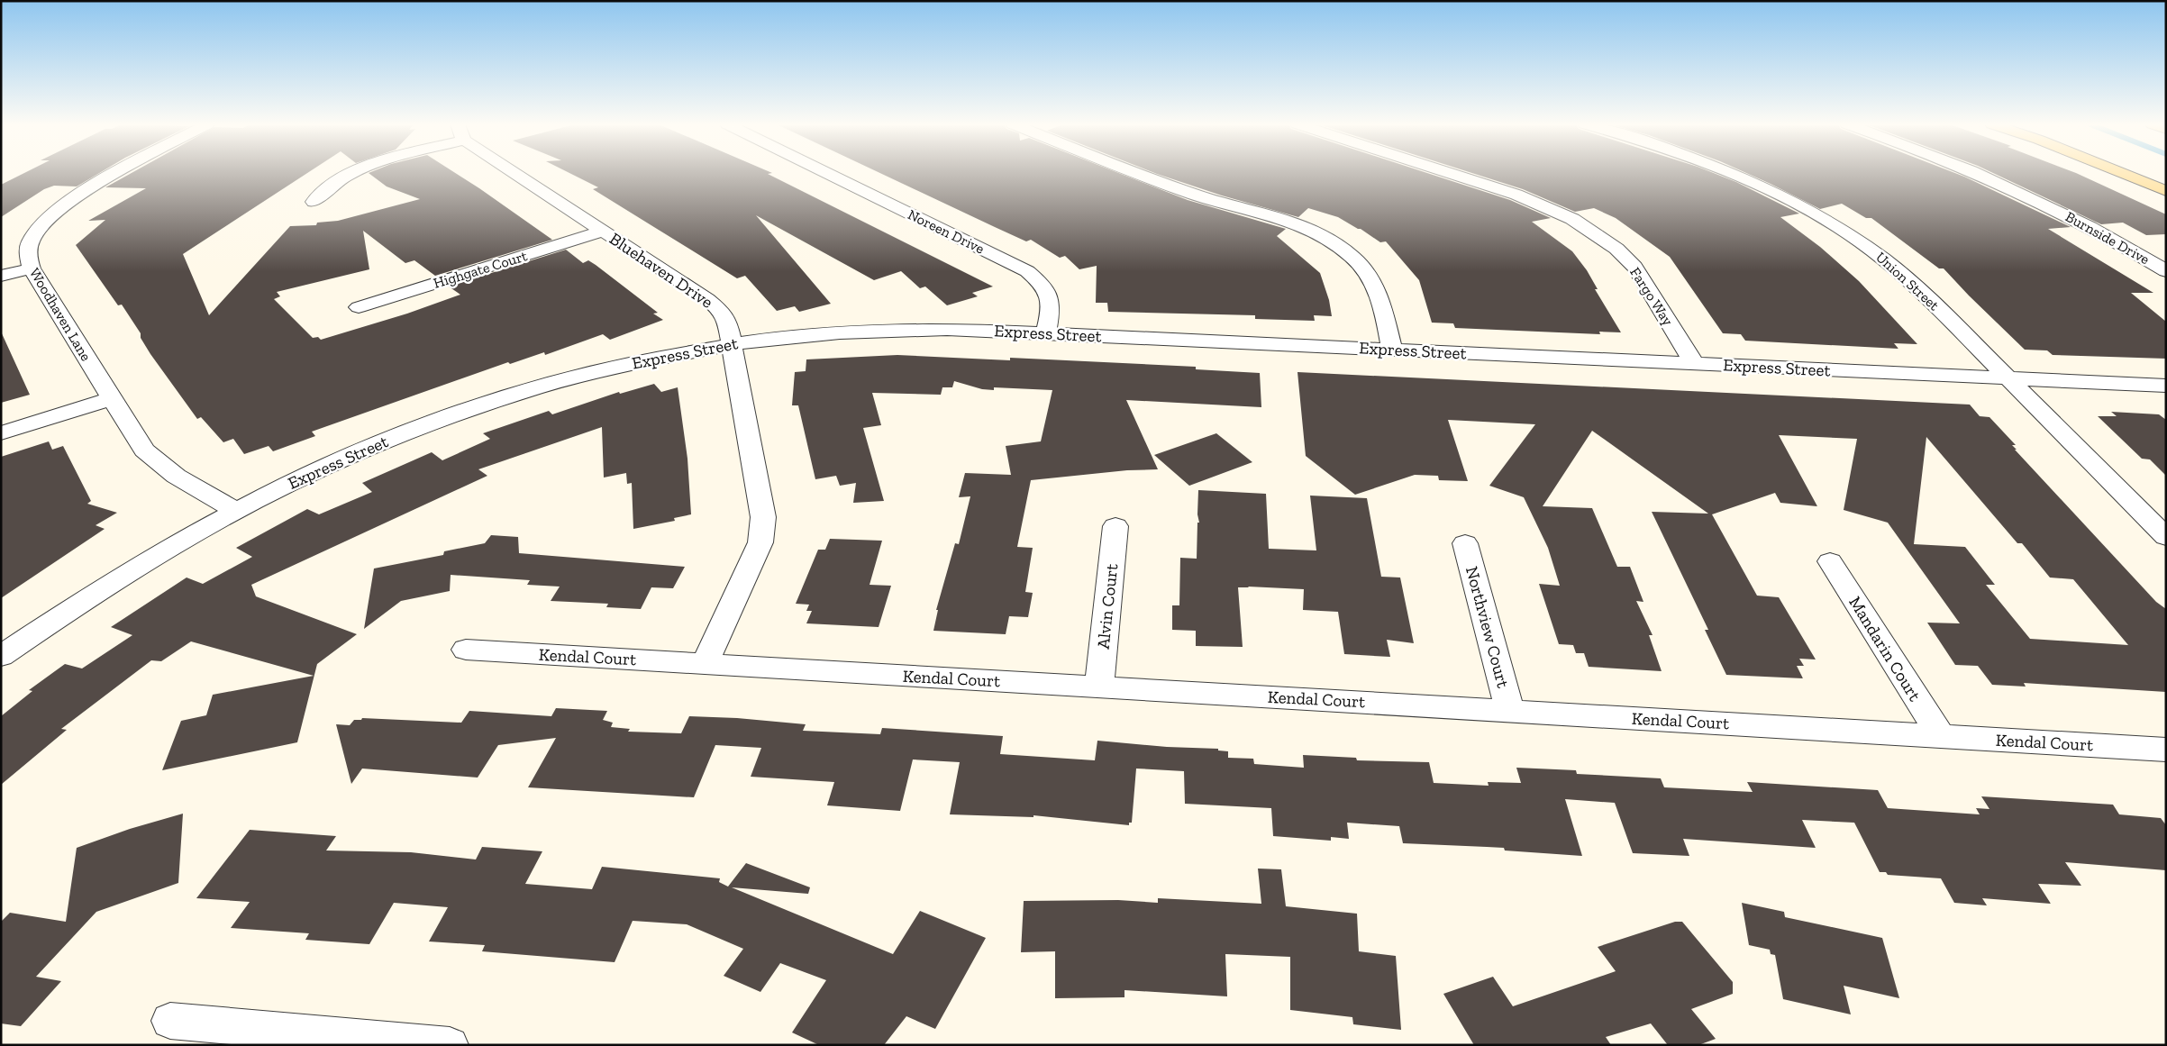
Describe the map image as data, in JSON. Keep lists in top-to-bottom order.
{
  "streets": {
    "street": [
      "Noreen Drive",
      "Burnside Drive",
      "Highgate Court",
      "Bluehaven Drive",
      "Union Street",
      "Fargo Way",
      "Woodhaven Lane",
      "Express Street",
      "Alvin Court",
      "Northview Court",
      "Mandarin Court",
      "Kendal Court"
    ]
  },
  "crossings": [
    ["Noreen Drive", "Express Street"],
    ["Highgate Court", "Bluehaven Drive"],
    ["Bluehaven Drive", "Express Street"],
    ["Bluehaven Drive", "Kendal Court"],
    ["Union Street", "Express Street"],
    ["Fargo Way", "Express Street"],
    ["Woodhaven Lane", "Express Street"],
    ["Alvin Court", "Kendal Court"],
    ["Northview Court", "Kendal Court"],
    ["Mandarin Court", "Kendal Court"]
  ]
}
